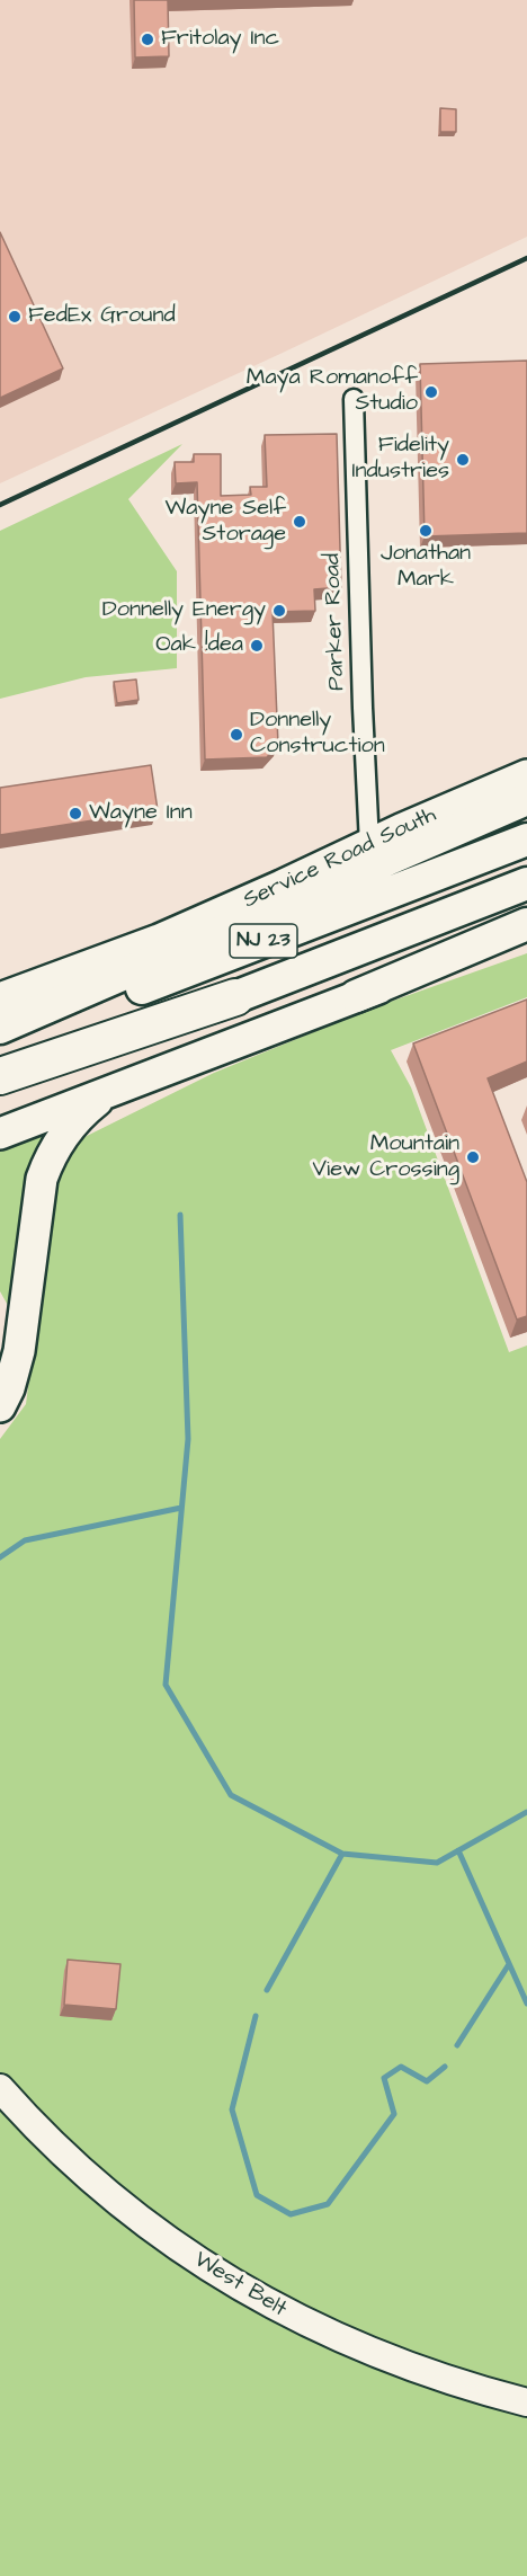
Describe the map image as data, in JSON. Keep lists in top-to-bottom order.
{
  "streets": {
    "highway": ["NJ 23"],
    "main road": ["Service Road South", "West Belt"],
    "street": ["Parker Road"]
  },
  "crossings": [
    ["Parker Road", "Service Road South"]
  ],
  "places": [
    "Fritolay Inc",
    "FedEx Ground",
    "Maya Romanoff Studio",
    "Fidelity Industries",
    "Wayne Self Storage",
    "Jonathan Mark",
    "Donnelly Energy",
    "Oak !dea",
    "Donnelly Construction",
    "Wayne Inn",
    "Mountain View Crossing"
  ]
}
